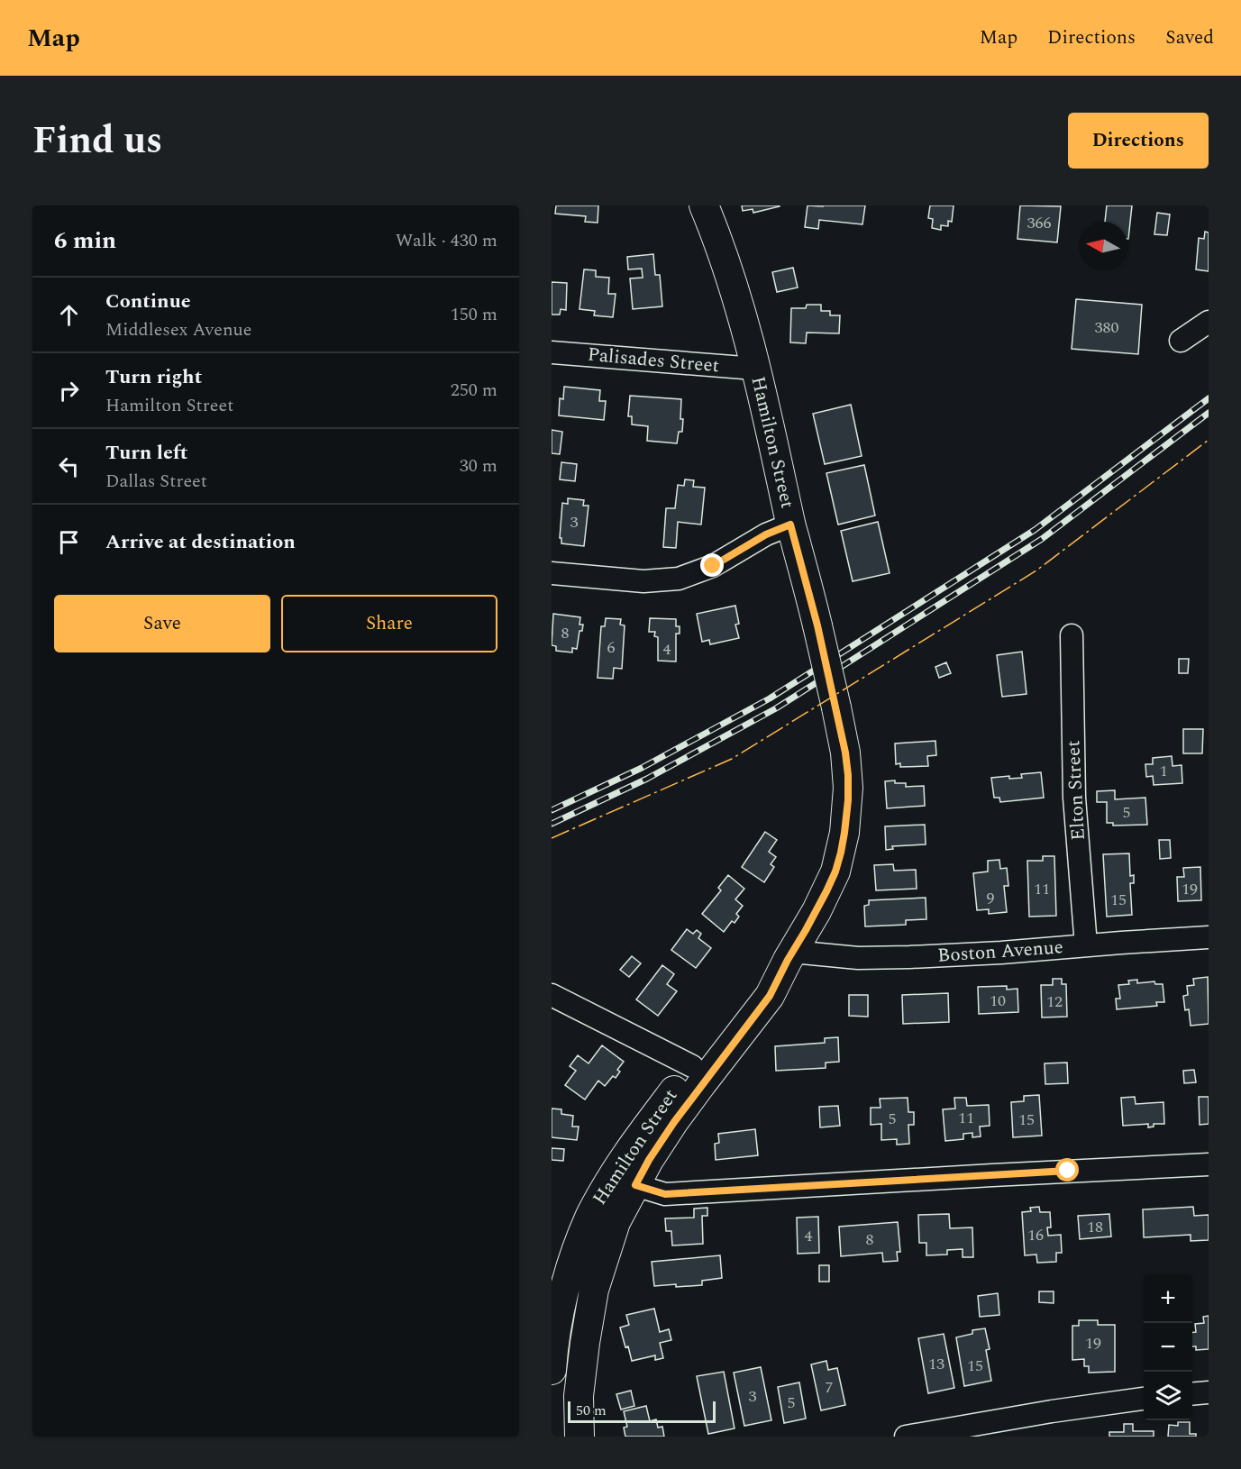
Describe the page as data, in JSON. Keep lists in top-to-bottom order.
{
  "streets": {
    "main road": ["Hamilton Street"],
    "street": ["Palisades Street", "Elton Street", "Boston Avenue"]
  },
  "crossings": [
    ["Palisades Street", "Hamilton Street"],
    ["Hamilton Street", "Boston Avenue"],
    ["Elton Street", "Boston Avenue"]
  ],
  "house_numbers": [
    "366",
    "380",
    "3",
    "8",
    "6",
    "4",
    "1",
    "5",
    "11",
    "19",
    "9",
    "15",
    "10",
    "12",
    "11",
    "5",
    "15",
    "18",
    "16",
    "4",
    "8",
    "19",
    "13",
    "15",
    "7",
    "3",
    "5"
  ],
  "scale_bar": "50 m",
  "north": "left",
  "page": {
    "header": "Map",
    "nav": ["Map", "Directions", "Saved"],
    "title": "Find us",
    "buttons": [
      "Directions",
      ["Save", "Share"]
    ],
    "heading": ["6 min", "Walk · 430 m"],
    "list": [
      ["Continue", "Middlesex Avenue", "150 m"],
      ["Turn right", "Hamilton Street", "250 m"],
      ["Turn left", "Dallas Street", "30 m"],
      "Arrive at destination"
    ],
    "map_buttons": ["+", "−"],
    "scale": "50 m"
  }
}
